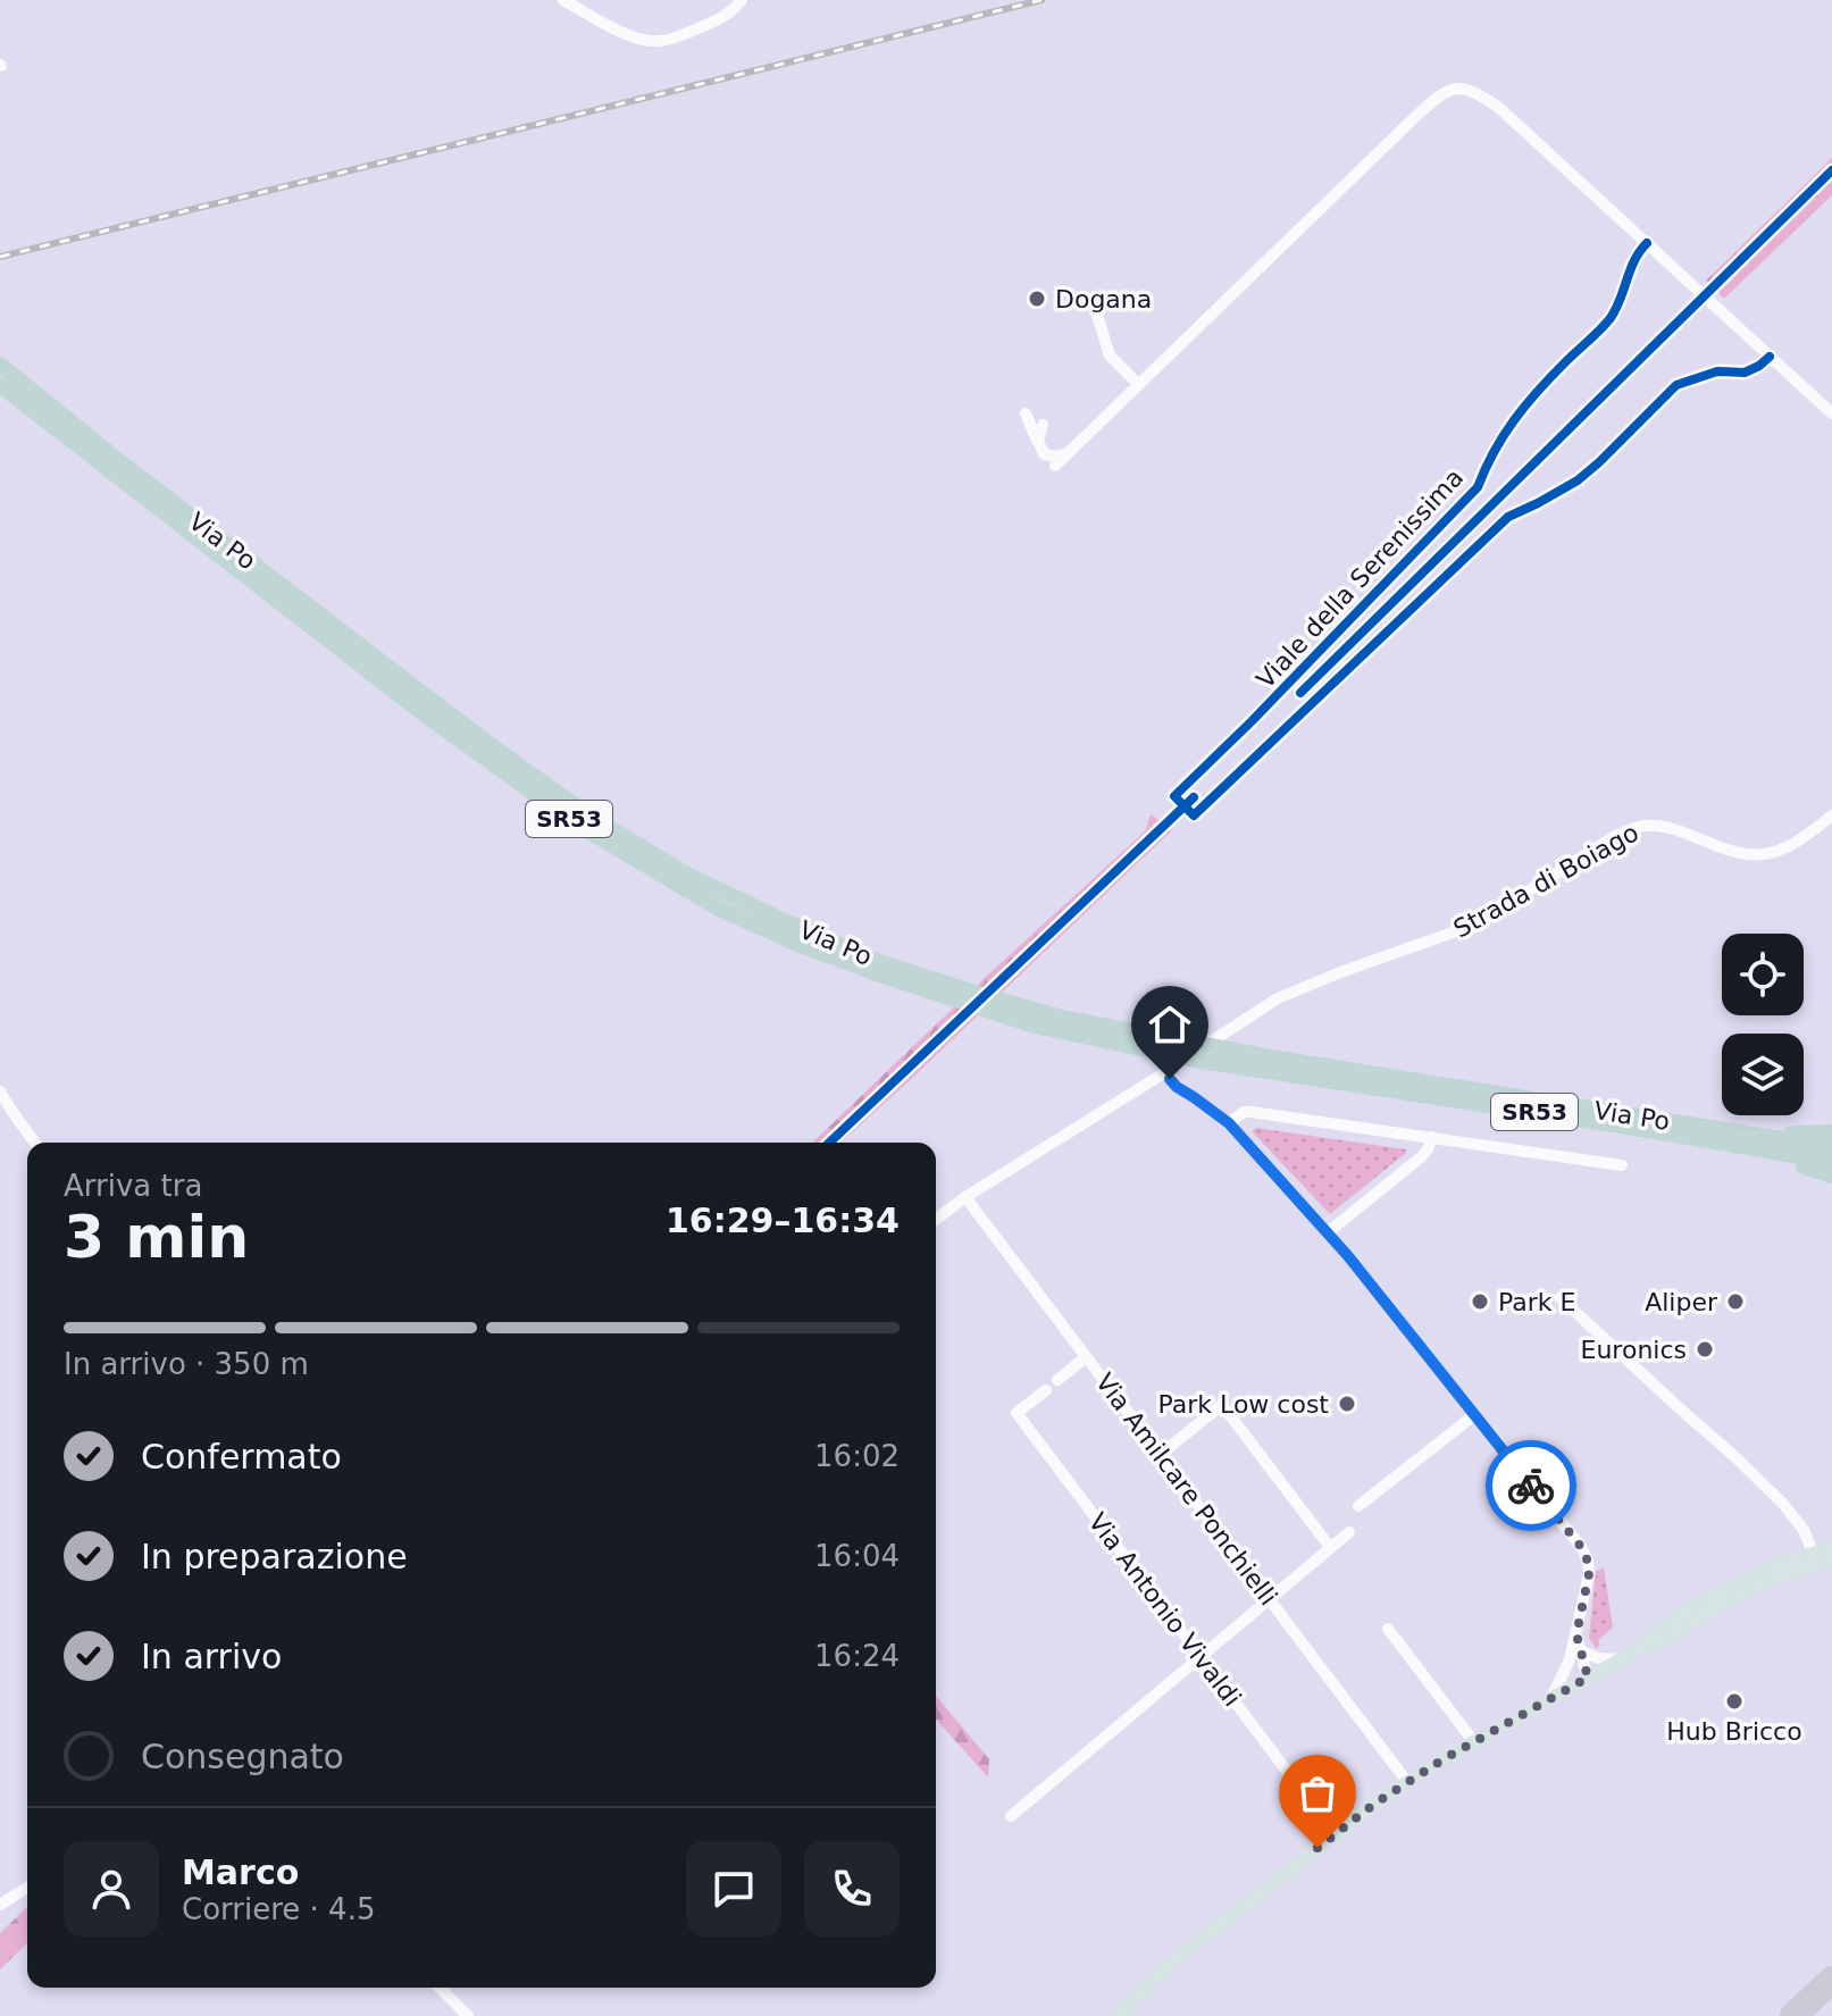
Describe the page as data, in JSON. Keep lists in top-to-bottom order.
{
  "streets": {
    "highway": ["Via Po", "SR53"],
    "street": [
      "Viale della Serenissima",
      "Strada di Boiago",
      "Via Amilcare Ponchielli",
      "Via Antonio Vivaldi"
    ]
  },
  "places": [
    "Dogana",
    "Park E",
    "Aliper",
    "Euronics",
    "Park Low cost",
    "Hub Bricco"
  ],
  "page": {
    "heading": ["3 min", "Arriva tra", "16:29–16:34"],
    "panel": ["Marco", "Corriere · 4.5"],
    "bar": "In arrivo · 350 m",
    "list": [
      ["Confermato", "16:02"],
      ["In preparazione", "16:04"],
      ["In arrivo", "16:24"],
      "Consegnato"
    ]
  }
}
